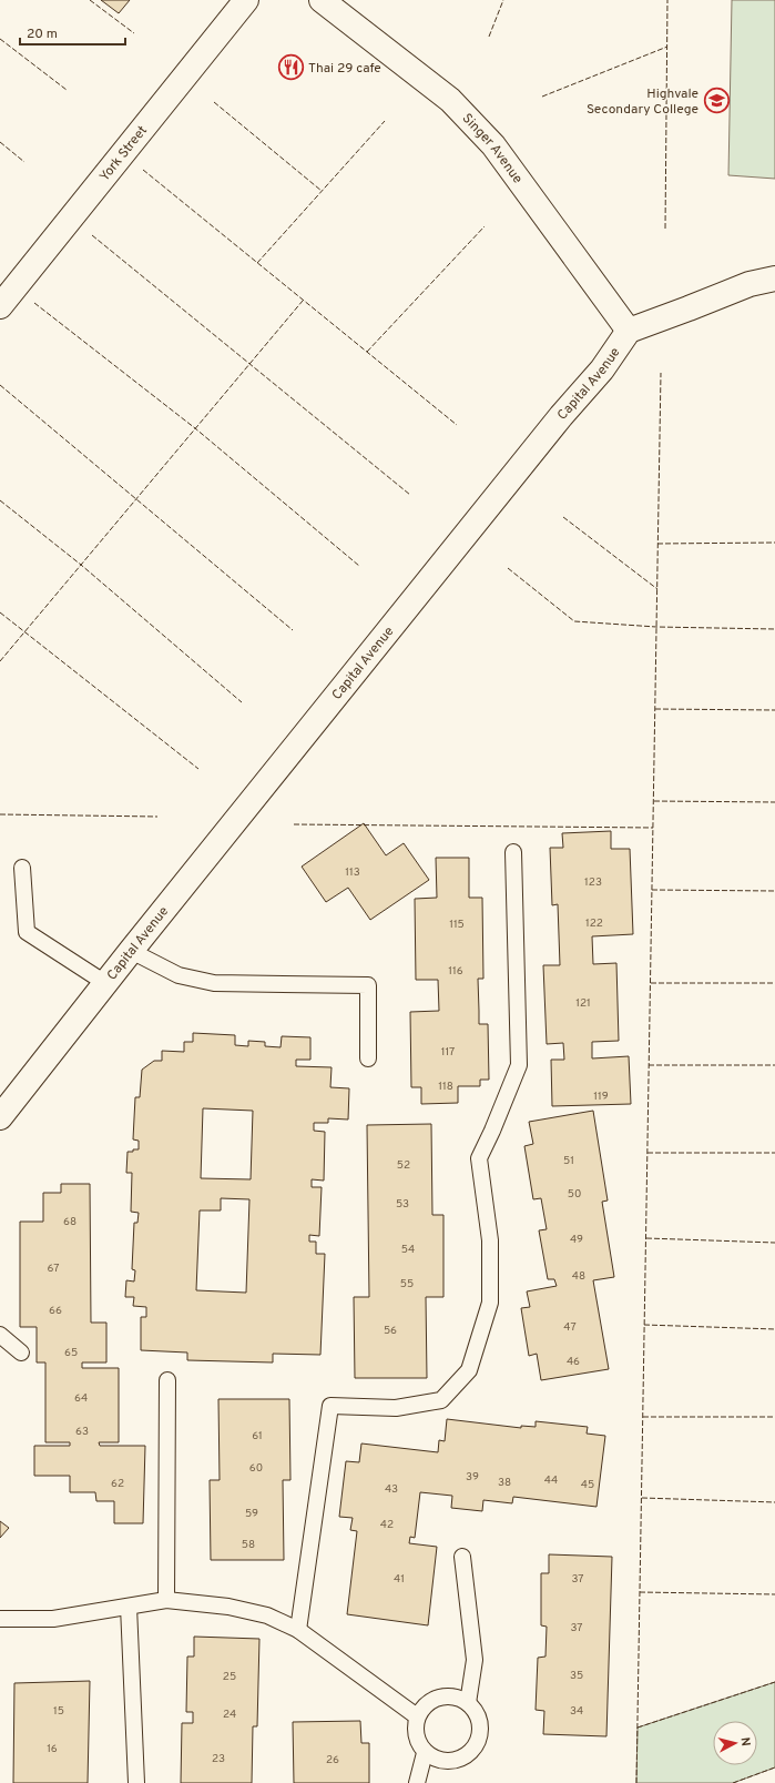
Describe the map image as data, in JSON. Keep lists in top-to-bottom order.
{
  "streets": {
    "street": ["Singer Avenue", "York Street", "Capital Avenue"]
  },
  "crossings": [
    ["Singer Avenue", "Capital Avenue"]
  ],
  "places": {
    "restaurant": ["Thai 29 cafe"],
    "school or university": ["Highvale Secondary College"]
  },
  "house_numbers": [
    "113",
    "123",
    "122",
    "115",
    "116",
    "121",
    "117",
    "118",
    "119",
    "51",
    "52",
    "50",
    "53",
    "68",
    "49",
    "54",
    "67",
    "48",
    "55",
    "66",
    "47",
    "56",
    "65",
    "46",
    "64",
    "63",
    "61",
    "60",
    "39",
    "44",
    "38",
    "62",
    "45",
    "43",
    "59",
    "42",
    "58",
    "41",
    "37",
    "37",
    "35",
    "25",
    "15",
    "34",
    "24",
    "16",
    "23",
    "26"
  ],
  "scale_bar": "20 m",
  "north": "right"
}
